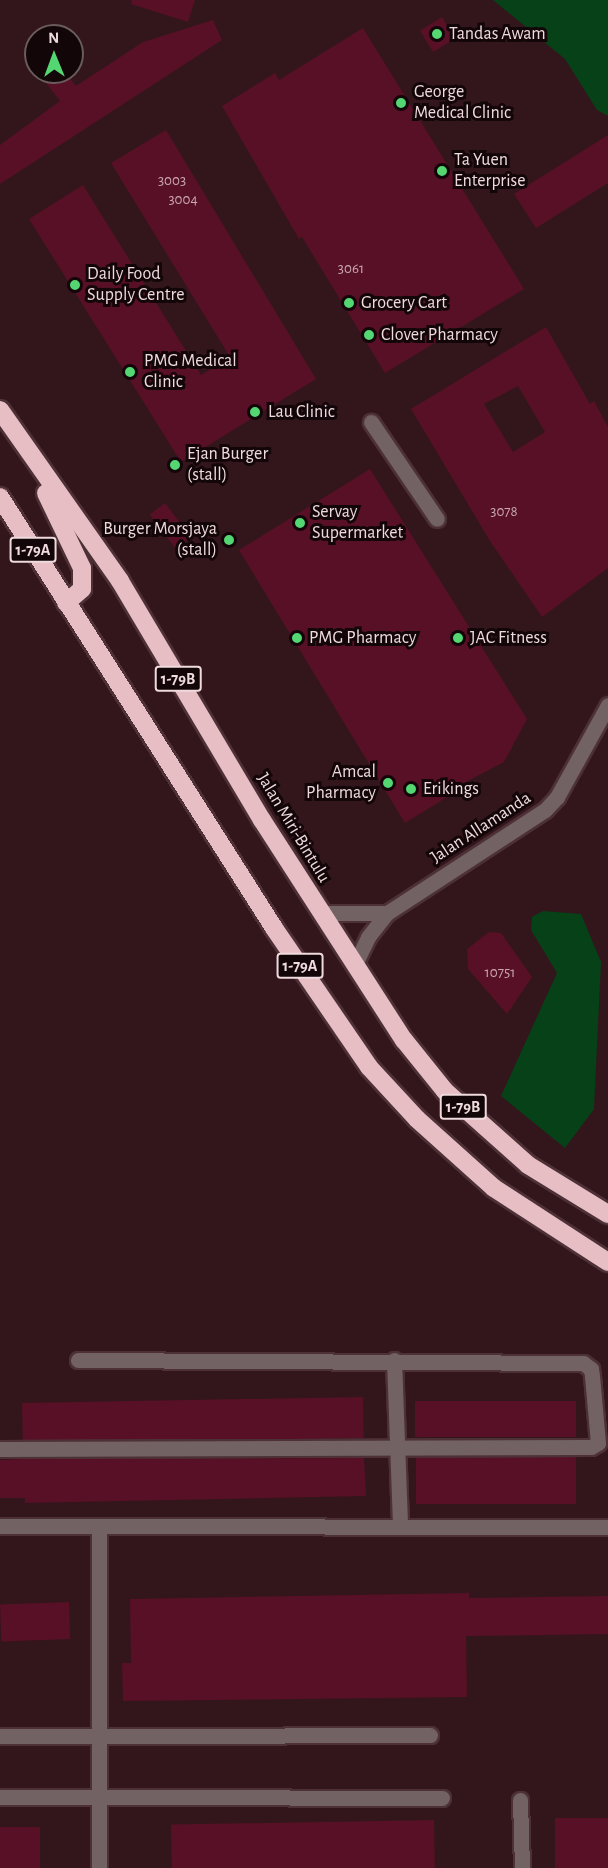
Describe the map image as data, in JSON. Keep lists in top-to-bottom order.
{
  "streets": {
    "highway": ["1-79A", "1-79B", "Jalan Miri-Bintulu"],
    "street": ["Jalan Allamanda"]
  },
  "crossings": [
    ["Jalan Miri-Bintulu", "Jalan Allamanda"]
  ],
  "places": [
    "Tandas Awam",
    "George Medical Clinic",
    "Ta Yuen Enterprise",
    "Daily Food Supply Centre",
    "Grocery Cart",
    "Clover Pharmacy",
    "PMG Medical Clinic",
    "Lau Clinic",
    "Ejan Burger (stall)",
    "Servay Supermarket",
    "Burger Morsjaya (stall)",
    "PMG Pharmacy",
    "JAC Fitness",
    "Amcal Pharmacy",
    "Erikings"
  ],
  "house_numbers": [
    "3003",
    "3004",
    "3061",
    "3078",
    "10751"
  ],
  "north": "top"
}
